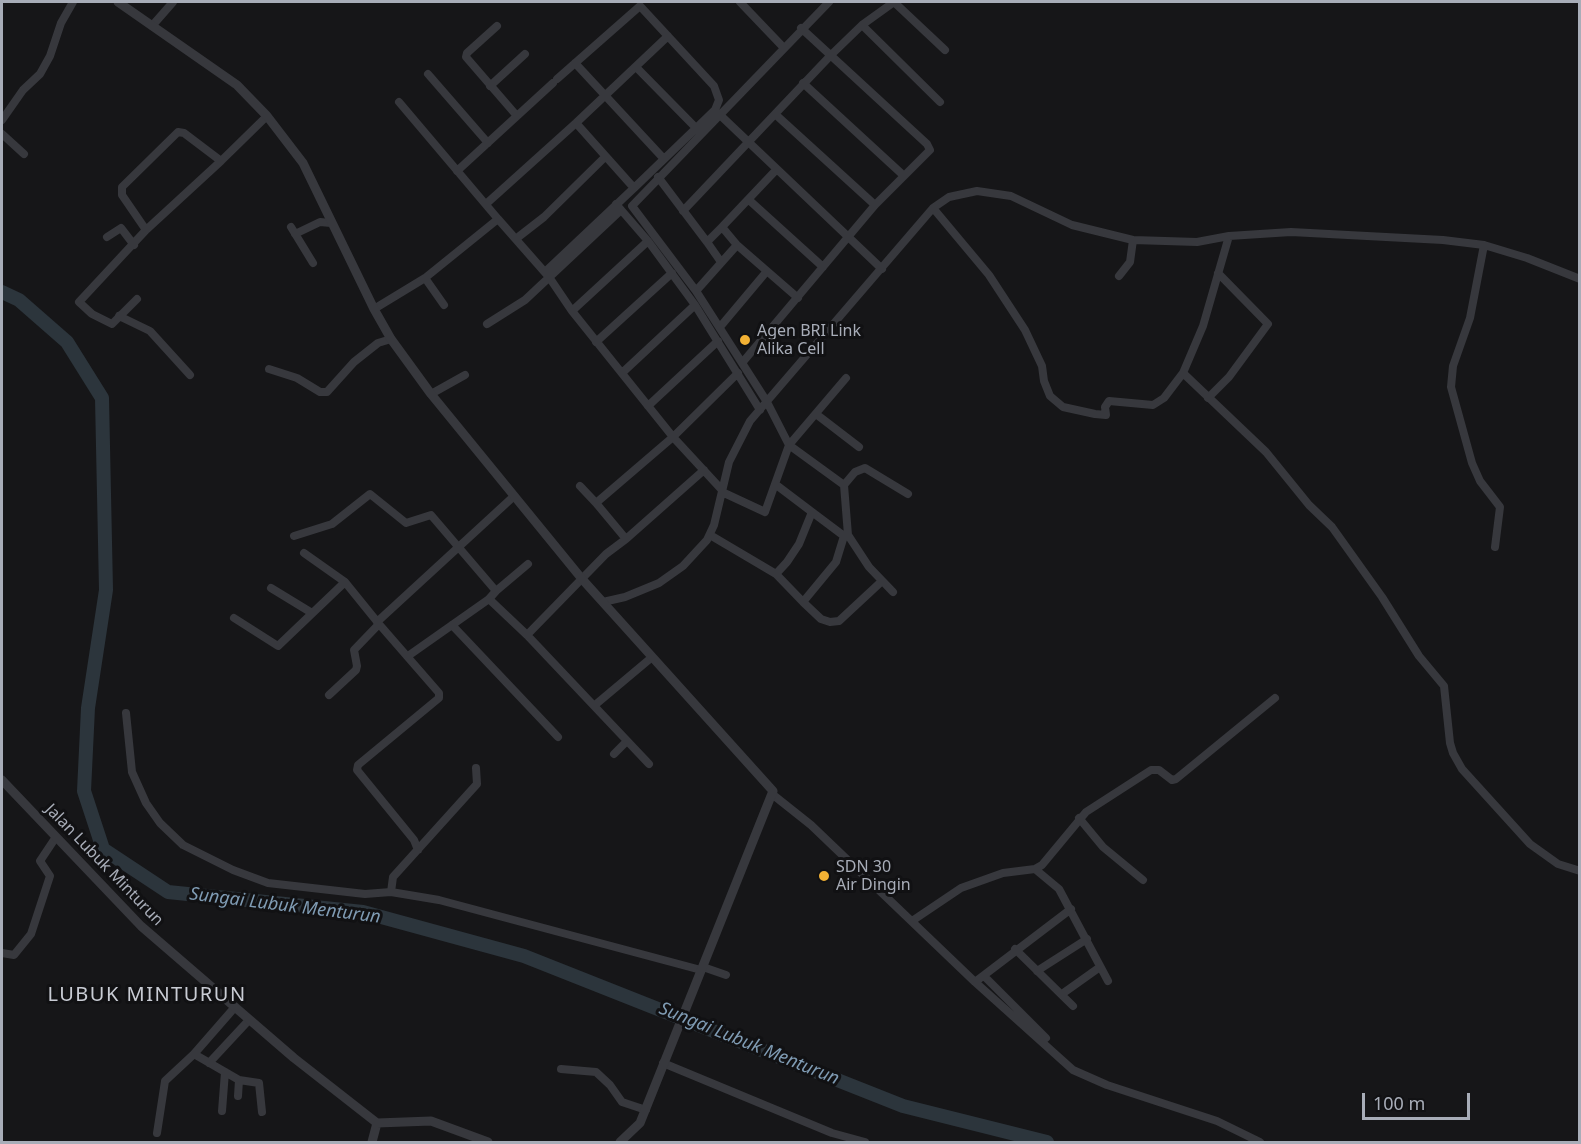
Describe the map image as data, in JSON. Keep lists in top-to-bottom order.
{
  "streets": {
    "street": ["Jalan Lubuk Minturun"]
  },
  "districts": ["LUBUK MINTURUN"],
  "water": ["Sungai Lubuk Menturun"],
  "places": ["Agen BRI Link Alika Cell", "SDN 30 Air Dingin"],
  "scale_bar": "100 m"
}
